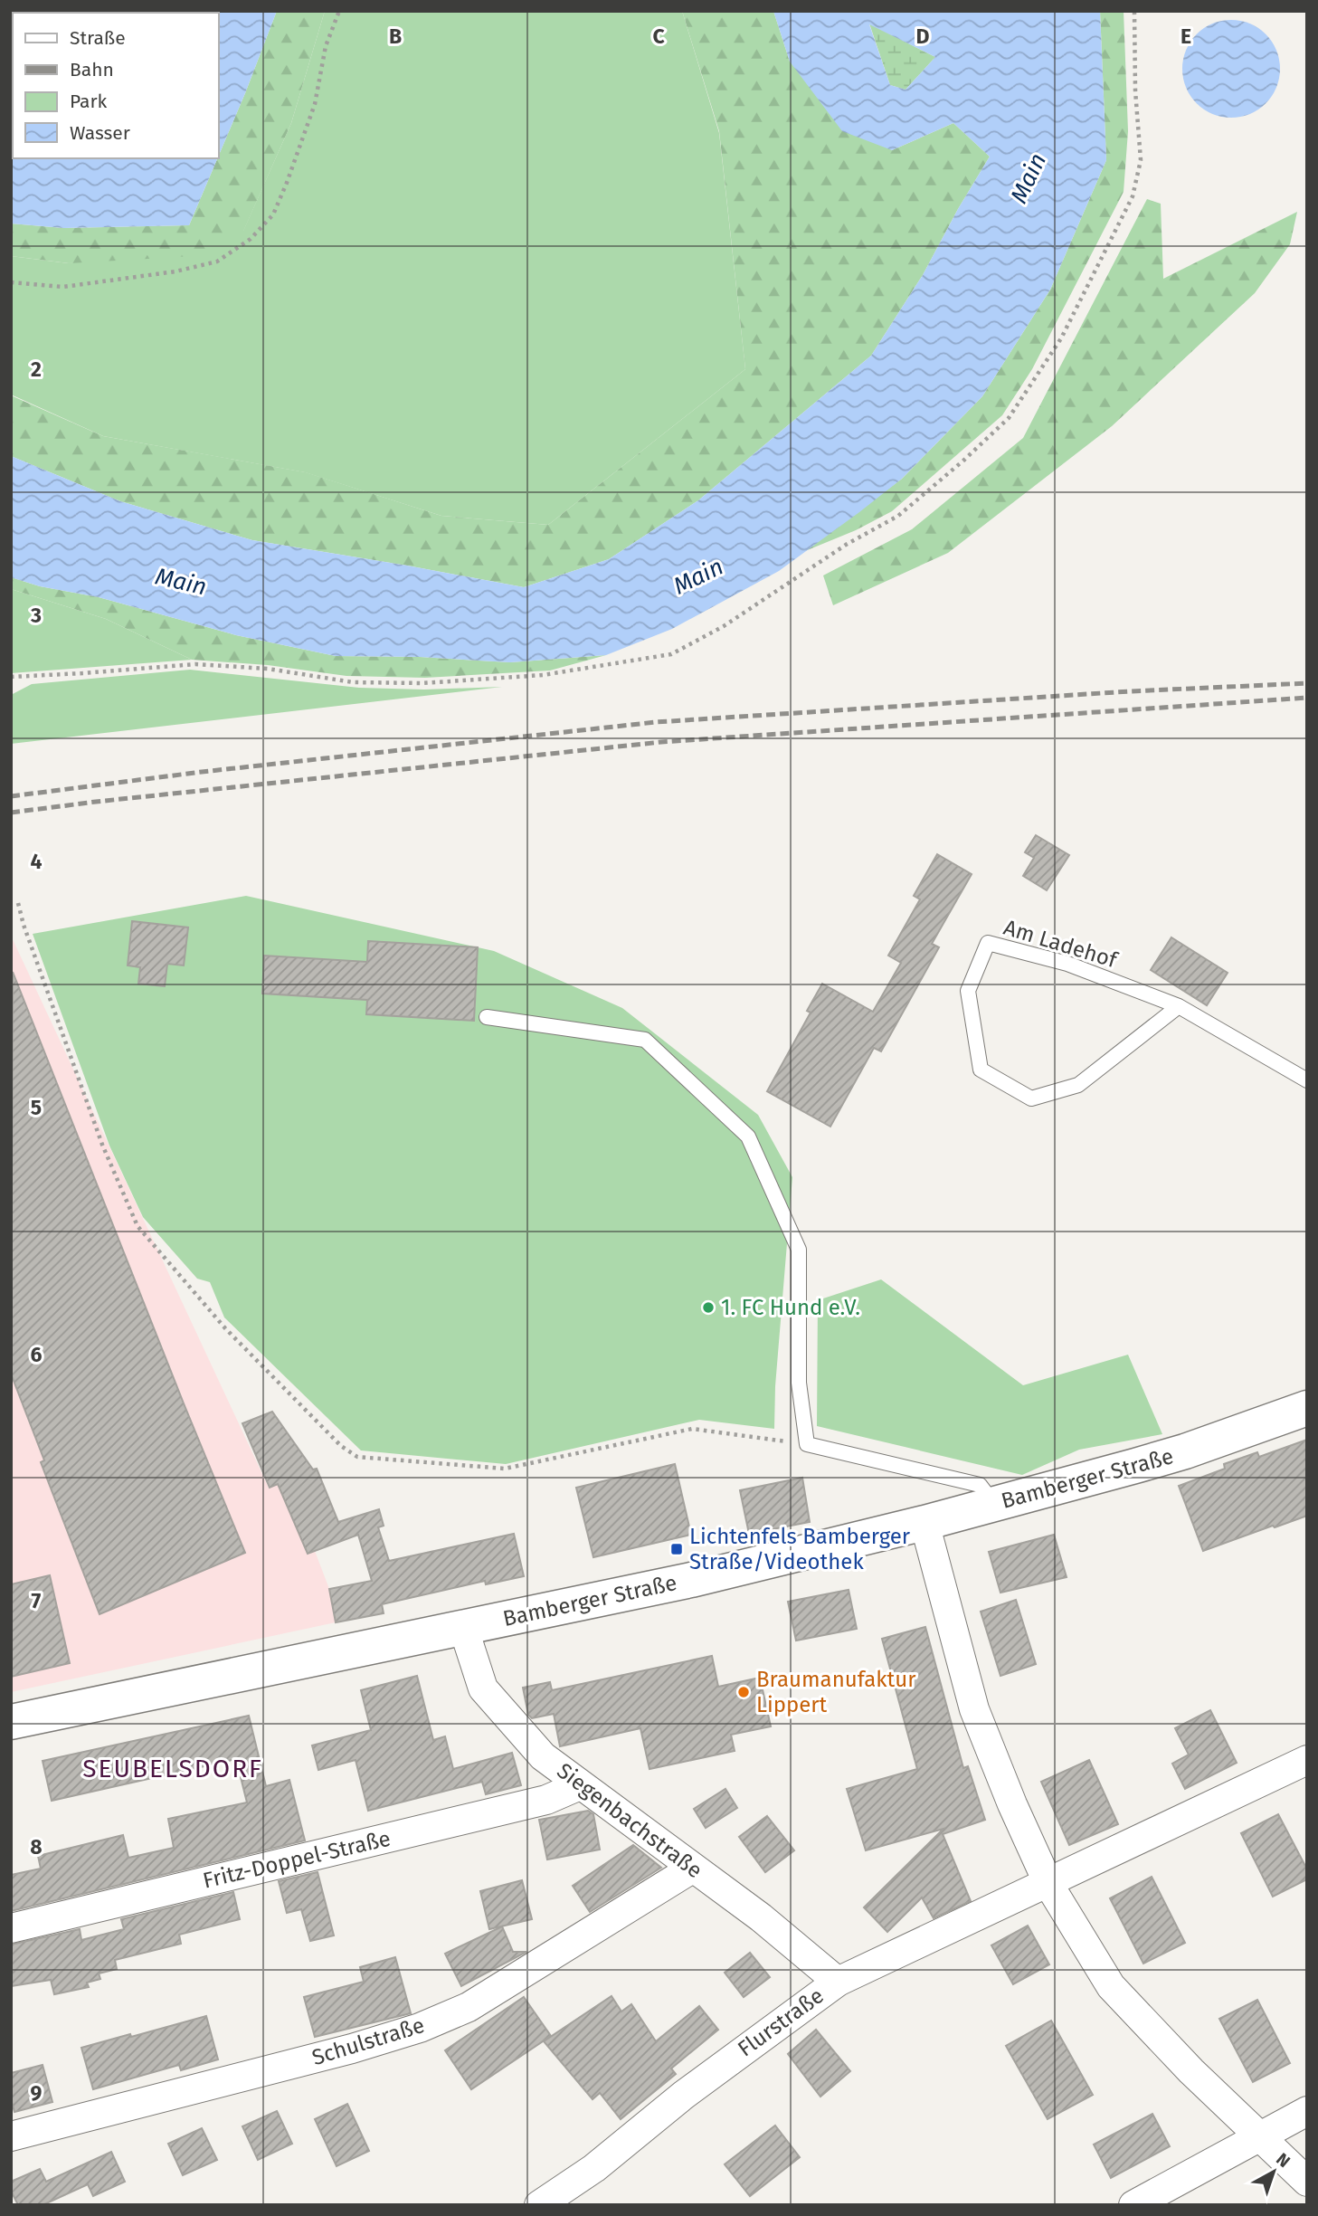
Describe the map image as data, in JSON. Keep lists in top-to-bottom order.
{
  "streets": {
    "street": [
      "Bamberger Straße",
      "Siegenbachstraße",
      "Fritz-Doppel-Straße",
      "Flurstraße",
      "Schulstraße"
    ],
    "lane": ["Am Ladehof"]
  },
  "crossings": [
    ["Bamberger Straße", "Siegenbachstraße"],
    ["Siegenbachstraße", "Fritz-Doppel-Straße"],
    ["Siegenbachstraße", "Flurstraße"],
    ["Siegenbachstraße", "Schulstraße"]
  ],
  "districts": ["SEUBELSDORF"],
  "water": ["Main"],
  "places": {
    "other": ["1. FC Hund e.V.", "Braumanufaktur Lippert"],
    "transit": ["Lichtenfels Bamberger Straße/Videothek"]
  },
  "legend": [
    "Straße",
    "Bahn",
    "Park",
    "Wasser"
  ],
  "north": "top right",
  "grid": {
    "columns": [
      "B",
      "C",
      "D",
      "E"
    ],
    "rows": [
      "2",
      "3",
      "4",
      "5",
      "6",
      "7",
      "8",
      "9"
    ]
  }
}
